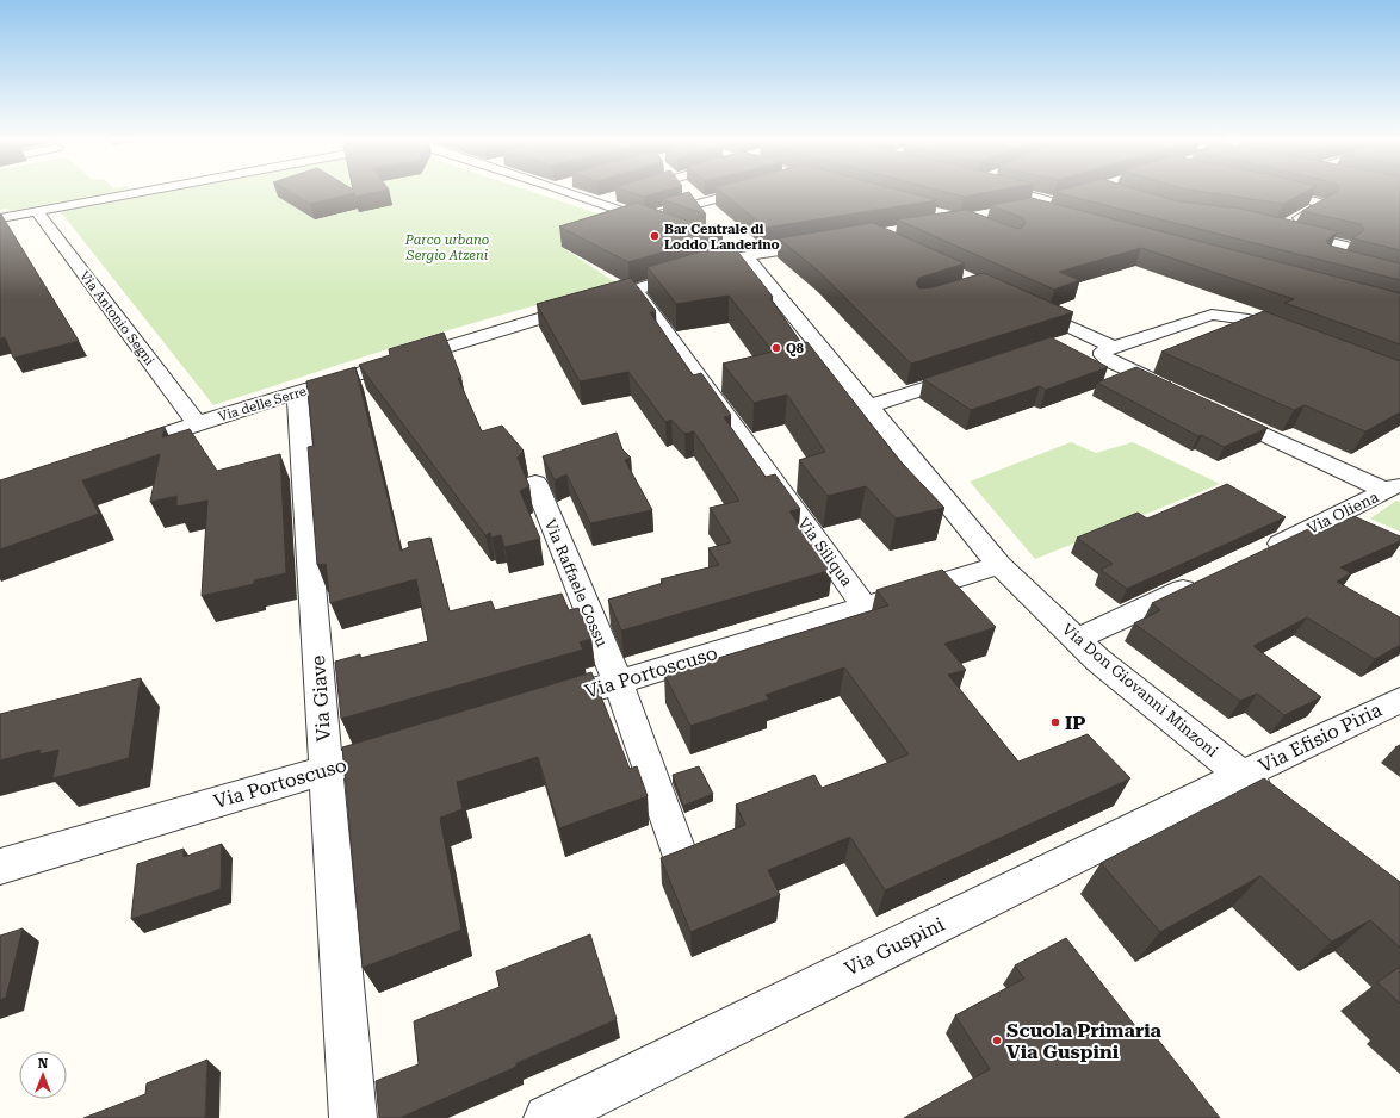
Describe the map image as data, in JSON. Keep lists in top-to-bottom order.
{
  "streets": {
    "street": [
      "Via Antonio Segni",
      "Via delle Serre",
      "Via Oliena",
      "Via Siliqua",
      "Via Raffaele Cossu",
      "Via Portoscuso",
      "Via Don Giovanni Minzoni",
      "Via Giave",
      "Via Efisio Piria",
      "Via Guspini"
    ]
  },
  "crossings": [
    ["Via Antonio Segni", "Via delle Serre"],
    ["Via delle Serre", "Via Siliqua"],
    ["Via delle Serre", "Via Don Giovanni Minzoni"],
    ["Via delle Serre", "Via Giave"],
    ["Via Siliqua", "Via Portoscuso"],
    ["Via Raffaele Cossu", "Via Portoscuso"],
    ["Via Portoscuso", "Via Don Giovanni Minzoni"],
    ["Via Portoscuso", "Via Giave"],
    ["Via Don Giovanni Minzoni", "Via Efisio Piria"],
    ["Via Don Giovanni Minzoni", "Via Guspini"],
    ["Via Efisio Piria", "Via Guspini"]
  ],
  "parks": ["Parco urbano Sergio Atzeni"],
  "places": [
    "Bar Centrale di Loddo Landerino",
    "Q8",
    "IP",
    "Scuola Primaria Via Guspini"
  ],
  "north": "top"
}
